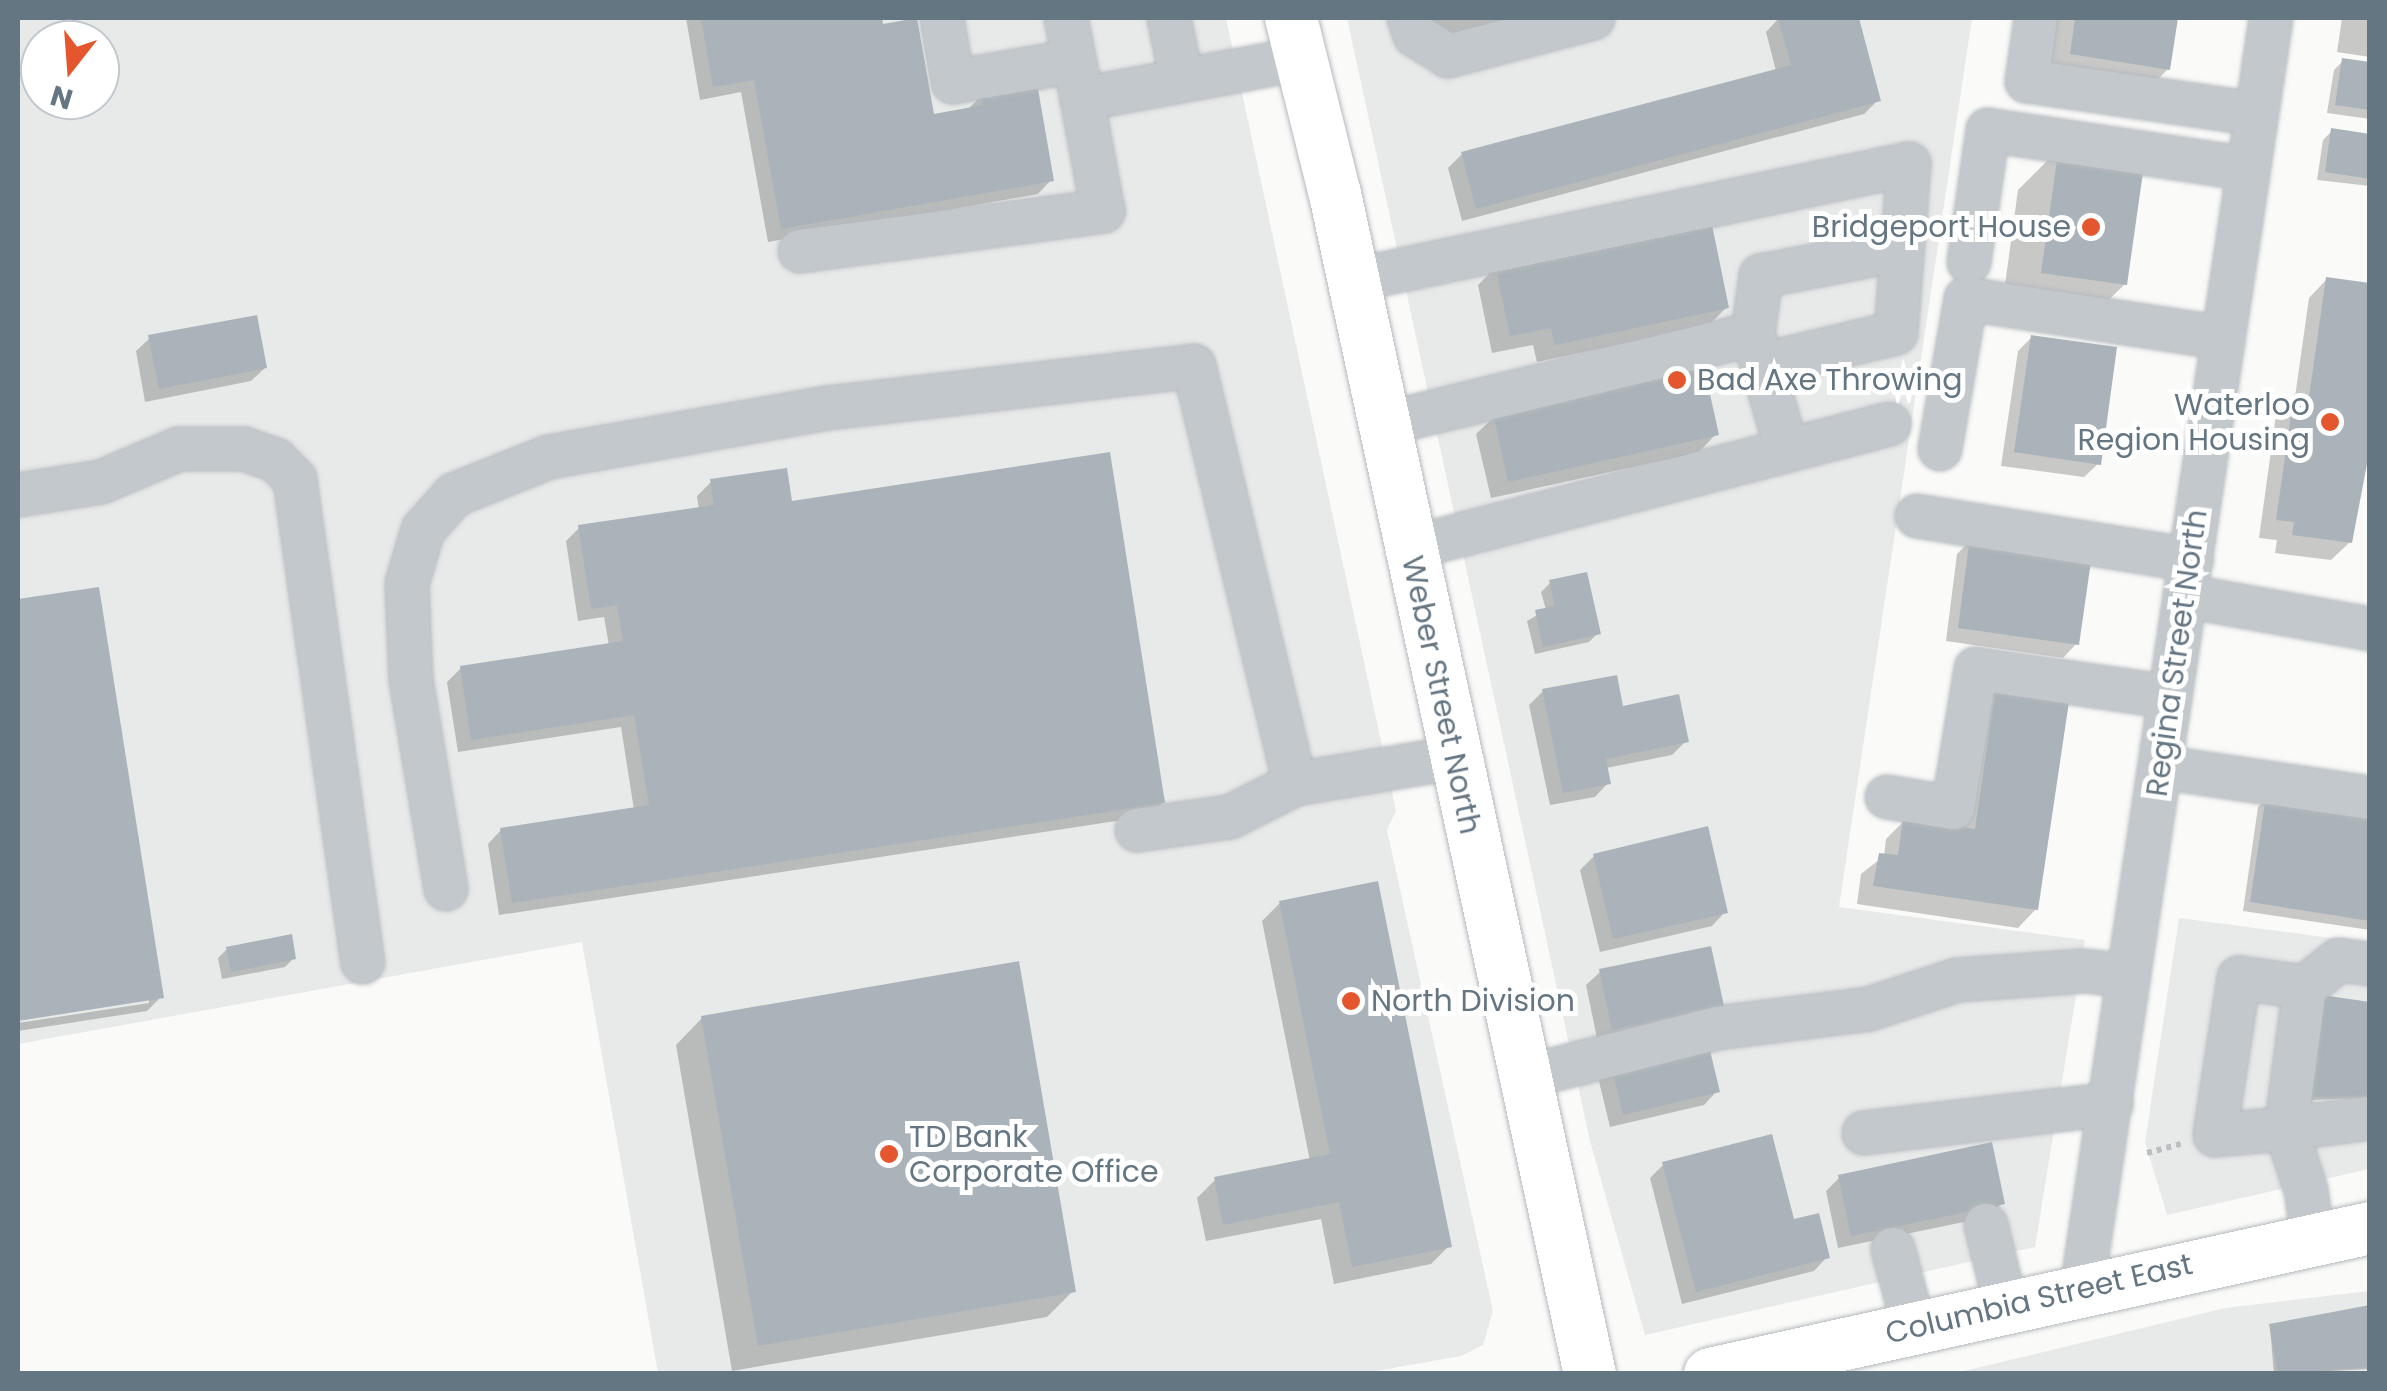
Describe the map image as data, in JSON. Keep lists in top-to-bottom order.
{
  "streets": {
    "main road": ["Weber Street North", "Columbia Street East"],
    "street": ["Regina Street North"]
  },
  "crossings": [
    ["Regina Street North", "Columbia Street East"]
  ],
  "places": [
    "Bridgeport House",
    "Bad Axe Throwing",
    "Waterloo Region Housing",
    "North Division",
    "TD Bank Corporate Office"
  ],
  "north": "bottom"
}
